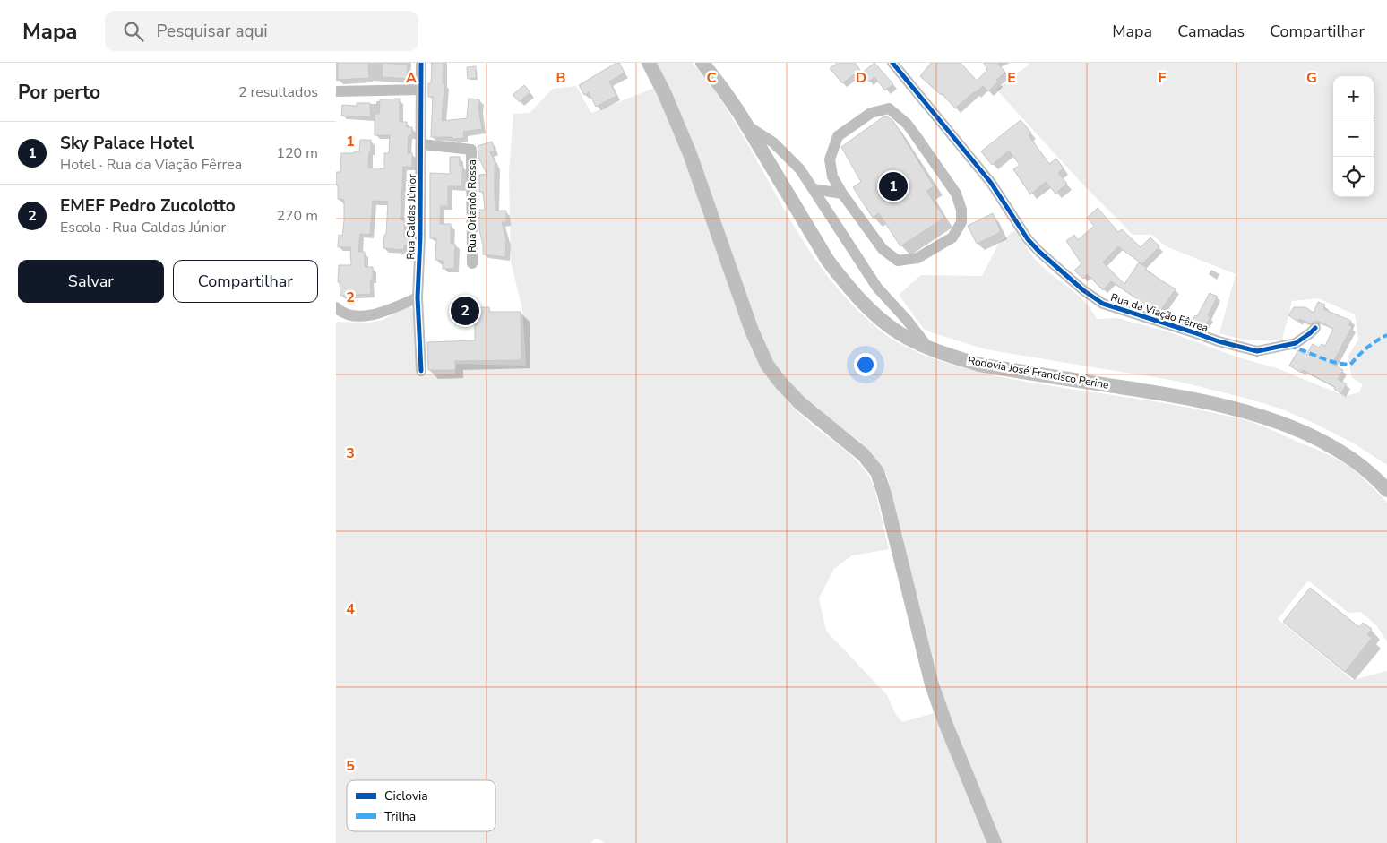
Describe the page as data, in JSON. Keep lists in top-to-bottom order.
{
  "streets": {
    "main road": ["Rodovia José Francisco Perine"],
    "street": ["Rua Orlando Rossa", "Rua Caldas Júnior", "Rua da Viação Fêrrea"]
  },
  "crossings": [
    ["Rua Orlando Rossa", "Rua Caldas Júnior"]
  ],
  "legend": ["Ciclovia", "Trilha"],
  "page": {
    "header": "Mapa",
    "search": "Pesquisar aqui",
    "nav": ["Mapa", "Camadas", "Compartilhar"],
    "heading": ["Por perto", "2 resultados"],
    "map_buttons": ["+", "−"],
    "list": [
      {
        "mark": "1",
        "name": "Sky Palace Hotel",
        "note": "Hotel · Rua da Viação Fêrrea",
        "value": "120 m"
      },
      {
        "mark": "2",
        "name": "EMEF Pedro Zucolotto",
        "note": "Escola · Rua Caldas Júnior",
        "value": "270 m"
      }
    ],
    "pins": ["1", "2"],
    "buttons": ["Salvar", "Compartilhar"]
  },
  "grid": {
    "columns": [
      "A",
      "B",
      "C",
      "D",
      "E",
      "F",
      "G"
    ],
    "rows": [
      "1",
      "2",
      "3",
      "4",
      "5"
    ]
  }
}
